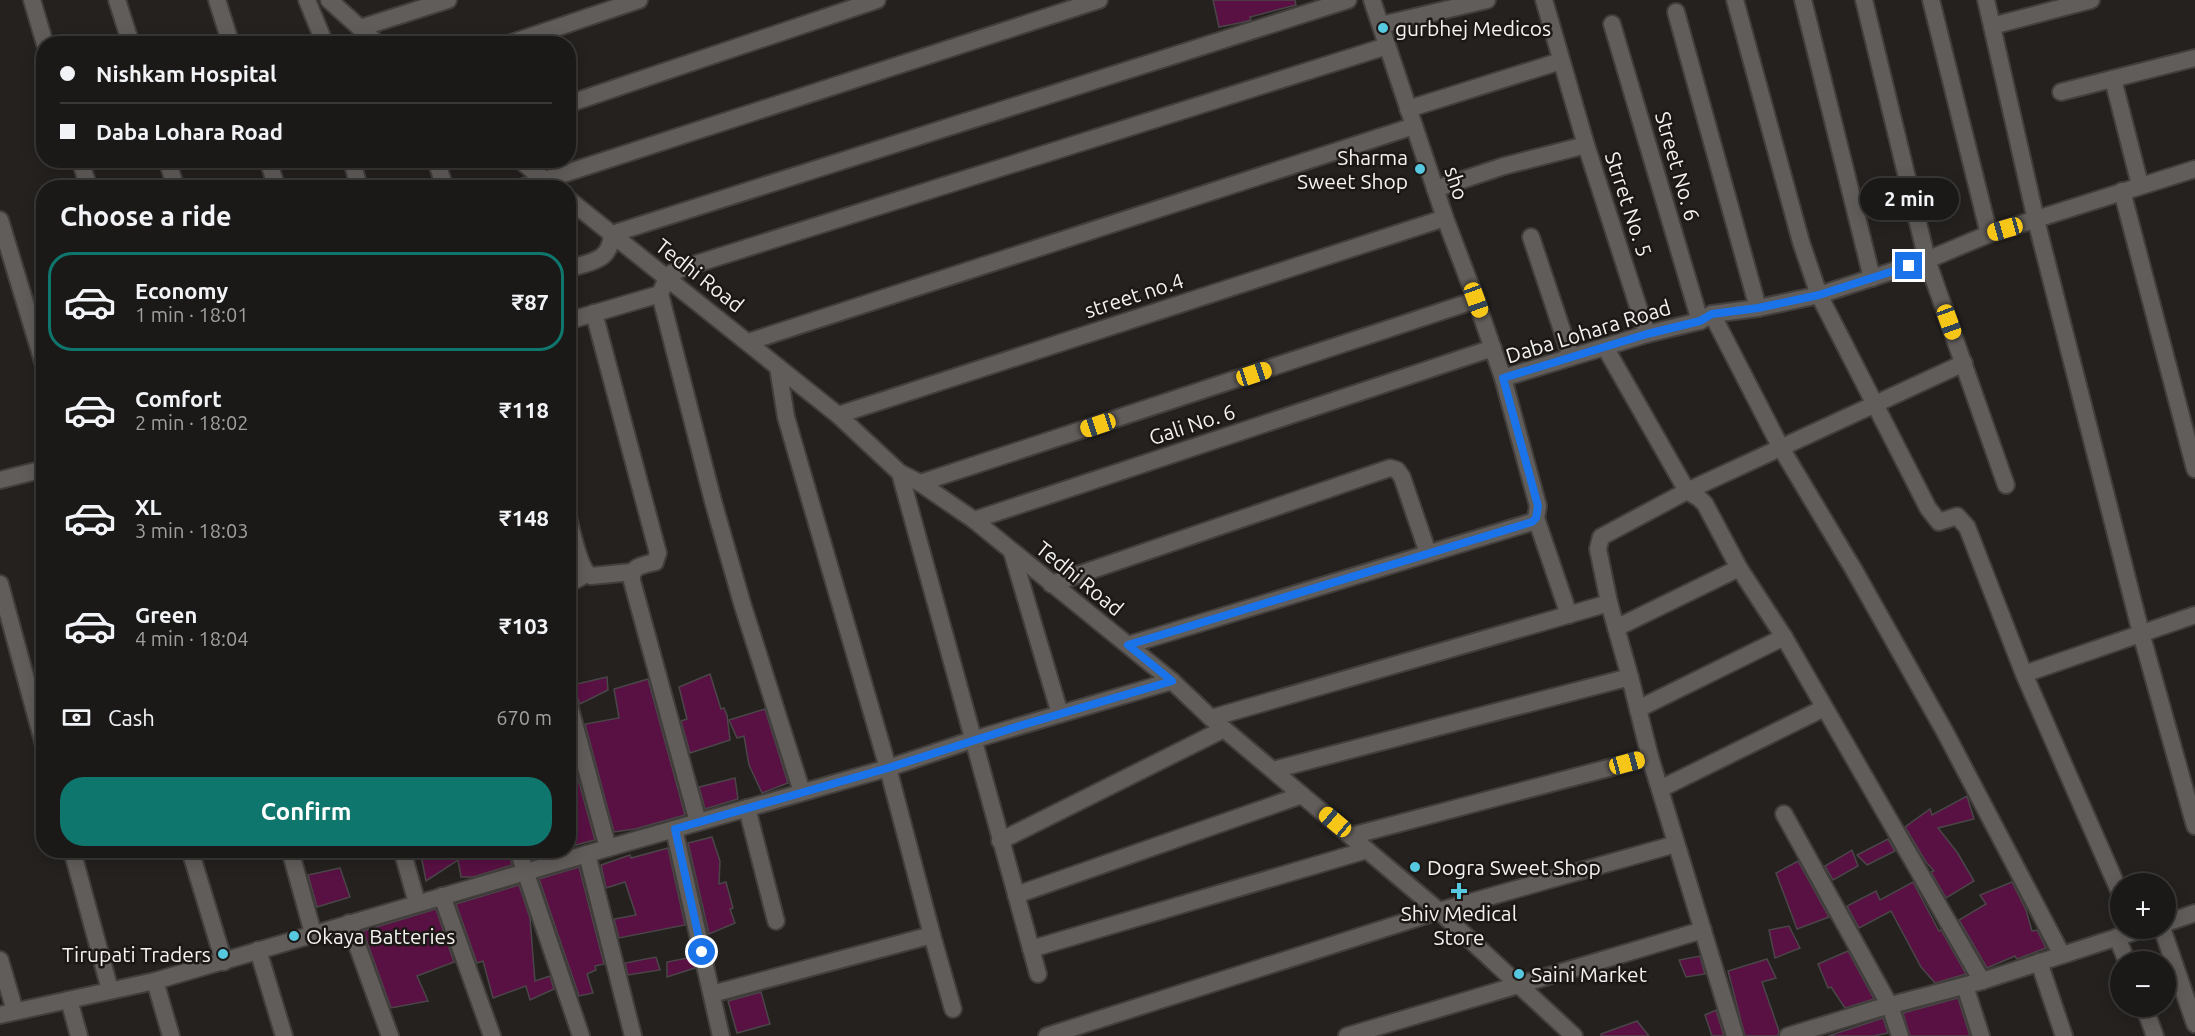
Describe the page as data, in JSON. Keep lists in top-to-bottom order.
{
  "streets": {
    "street": [
      "Street No. 6",
      "sho",
      "Strret No. 5",
      "Tedhi Road",
      "street no.4",
      "Daba Lohara Road",
      "Gali No. 6"
    ]
  },
  "crossings": [
    ["Street No. 6", "Daba Lohara Road"],
    ["sho", "street no.4"],
    ["sho", "Daba Lohara Road"],
    ["sho", "Gali No. 6"],
    ["Strret No. 5", "Daba Lohara Road"],
    ["Tedhi Road", "street no.4"],
    ["Tedhi Road", "Gali No. 6"]
  ],
  "places": {
    "other": [
      "gurbhej Medicos",
      "Sharma Sweet Shop",
      "Dogra Sweet Shop",
      "Okaya Batteries",
      "Tirupati Traders",
      "Saini Market"
    ],
    "health": ["Shiv Medical Store"]
  },
  "page": {
    "banner": ["Nishkam Hospital", "Daba Lohara Road"],
    "bubble": "2 min",
    "heading": "Choose a ride",
    "list": [
      {
        "name": "Economy",
        "note": "1 min · 18:01",
        "value": "₹87"
      },
      {
        "name": "Comfort",
        "note": "2 min · 18:02",
        "value": "₹118"
      },
      {
        "name": "XL",
        "note": "3 min · 18:03",
        "value": "₹148"
      },
      {
        "name": "Green",
        "note": "4 min · 18:04",
        "value": "₹103"
      }
    ],
    "pay": ["Cash", "670 m"],
    "buttons": "Confirm",
    "map_buttons": ["+", "−"]
  }
}
